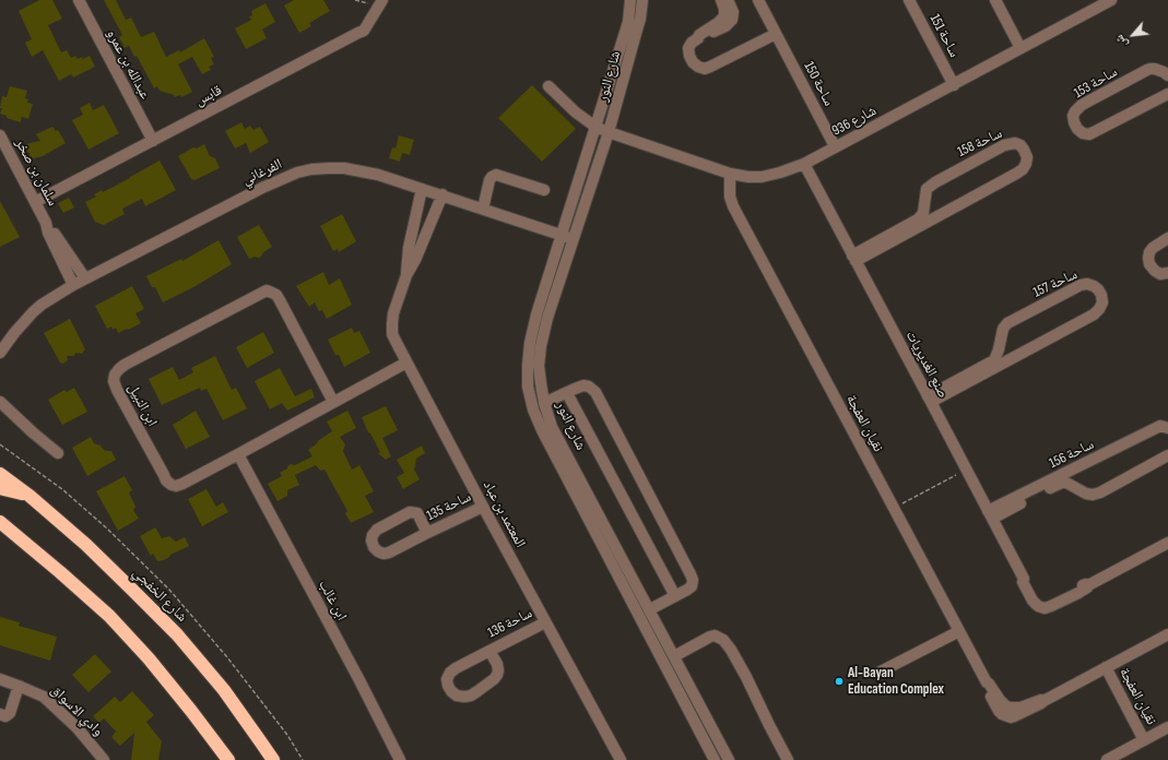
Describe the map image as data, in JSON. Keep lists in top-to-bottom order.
{
  "streets": {
    "highway": ["شارع الخفجي"],
    "street": [
      "ساحة 151",
      "عبدالله بن عمرو",
      "شارع النور",
      "ساحة 153",
      "ساحة 150",
      "قابس",
      "شارع 936",
      "ساحة 158",
      "سلمان بن صخر",
      "الفرغاني",
      "ساحة 157",
      "صنع الغديريات",
      "ابن النبيل",
      "نقيان العفجة",
      "ساحة 156",
      "ساحة 135",
      "المعتمد بن عباد",
      "ابن غالب",
      "ساحة 136",
      "وادي الاسواق"
    ]
  },
  "crossings": [
    ["ساحة 151", "شارع 936"],
    ["عبدالله بن عمرو", "قابس"],
    ["شارع النور", "شارع 936"],
    ["شارع النور", "الفرغاني"],
    ["ساحة 150", "شارع 936"],
    ["قابس", "سلمان بن صخر"],
    ["شارع 936", "صنع الغديريات"],
    ["شارع 936", "نقيان العفجة"],
    ["ساحة 158", "صنع الغديريات"],
    ["سلمان بن صخر", "الفرغاني"],
    ["الفرغاني", "المعتمد بن عباد"],
    ["ساحة 157", "صنع الغديريات"],
    ["صنع الغديريات", "ساحة 156"],
    ["ابن النبيل", "المعتمد بن عباد"],
    ["ابن النبيل", "ابن غالب"],
    ["ساحة 135", "المعتمد بن عباد"],
    ["المعتمد بن عباد", "ساحة 136"]
  ],
  "places": ["Al-Bayan Education Complex"],
  "north": "bottom left"
}
